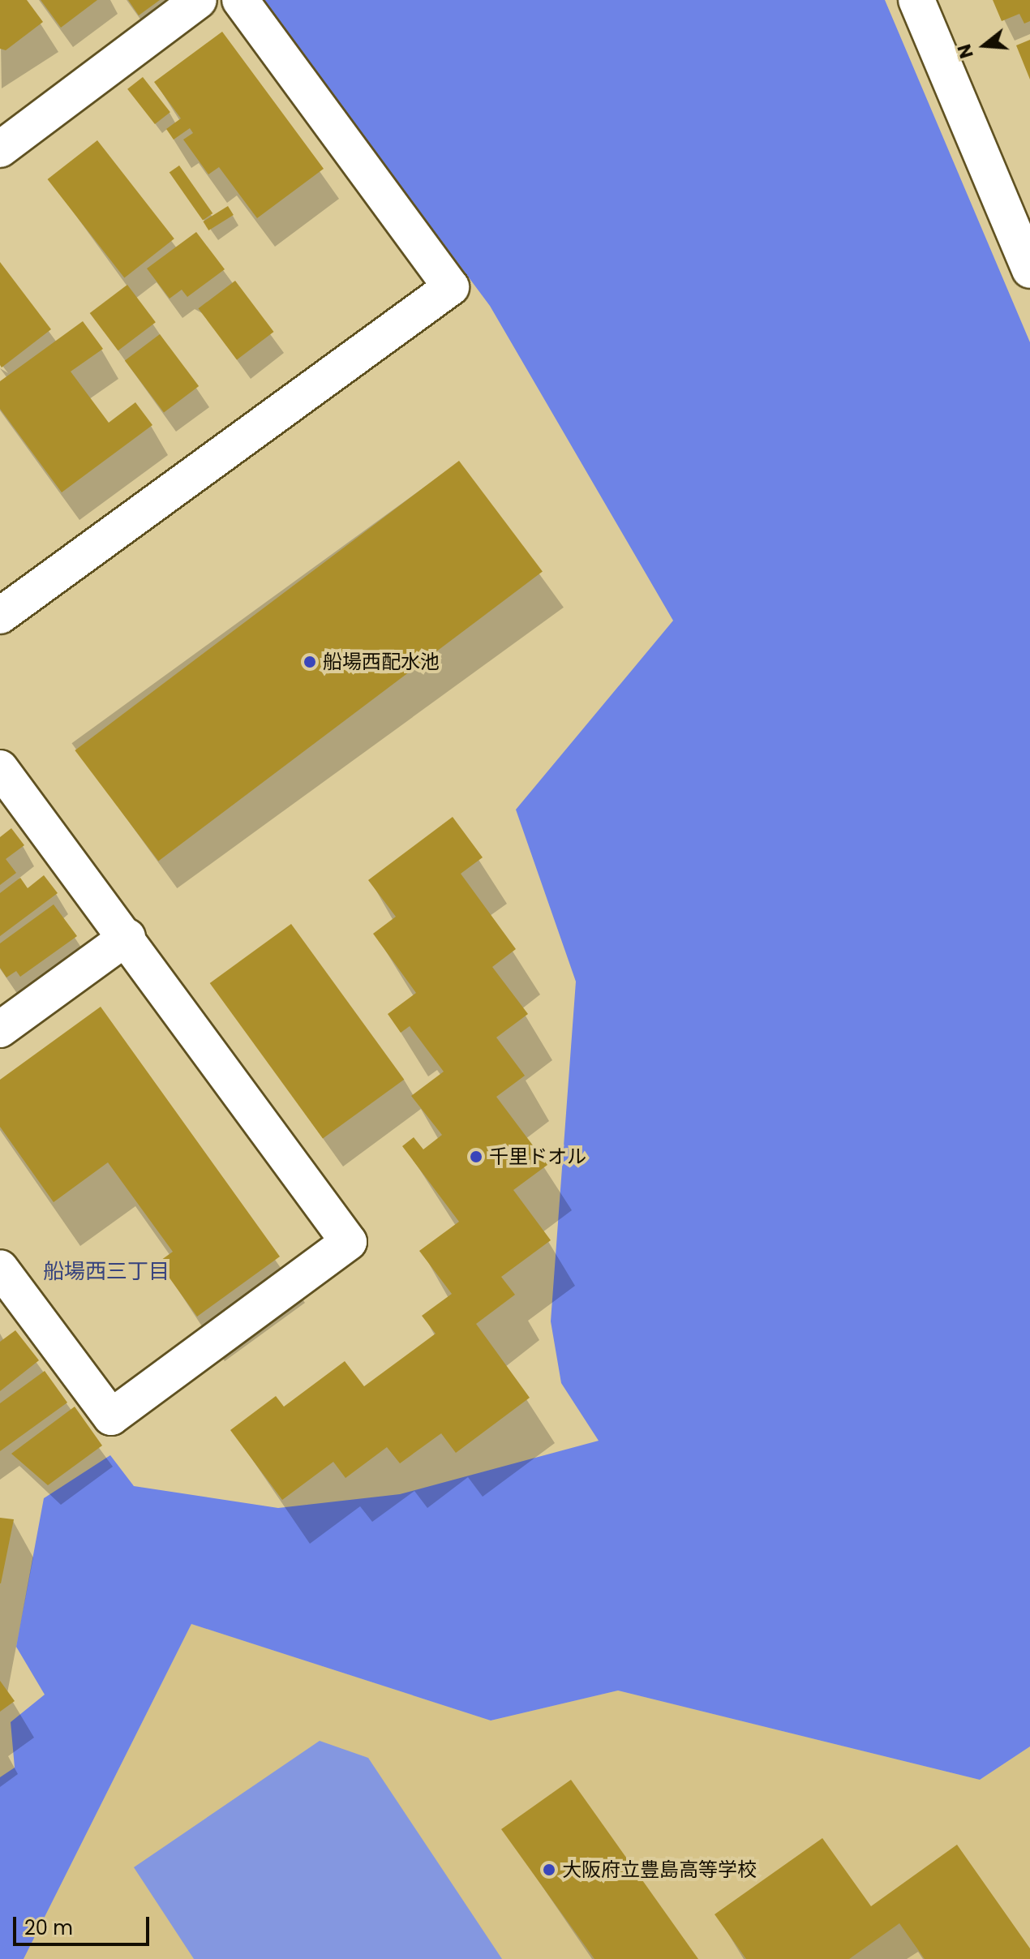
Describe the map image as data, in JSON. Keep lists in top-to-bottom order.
{
  "districts": ["船場西三丁目"],
  "places": ["船場西配水池", "千里ドオル", "大阪府立豊島高等学校"],
  "scale_bar": "20 m",
  "north": "left"
}
